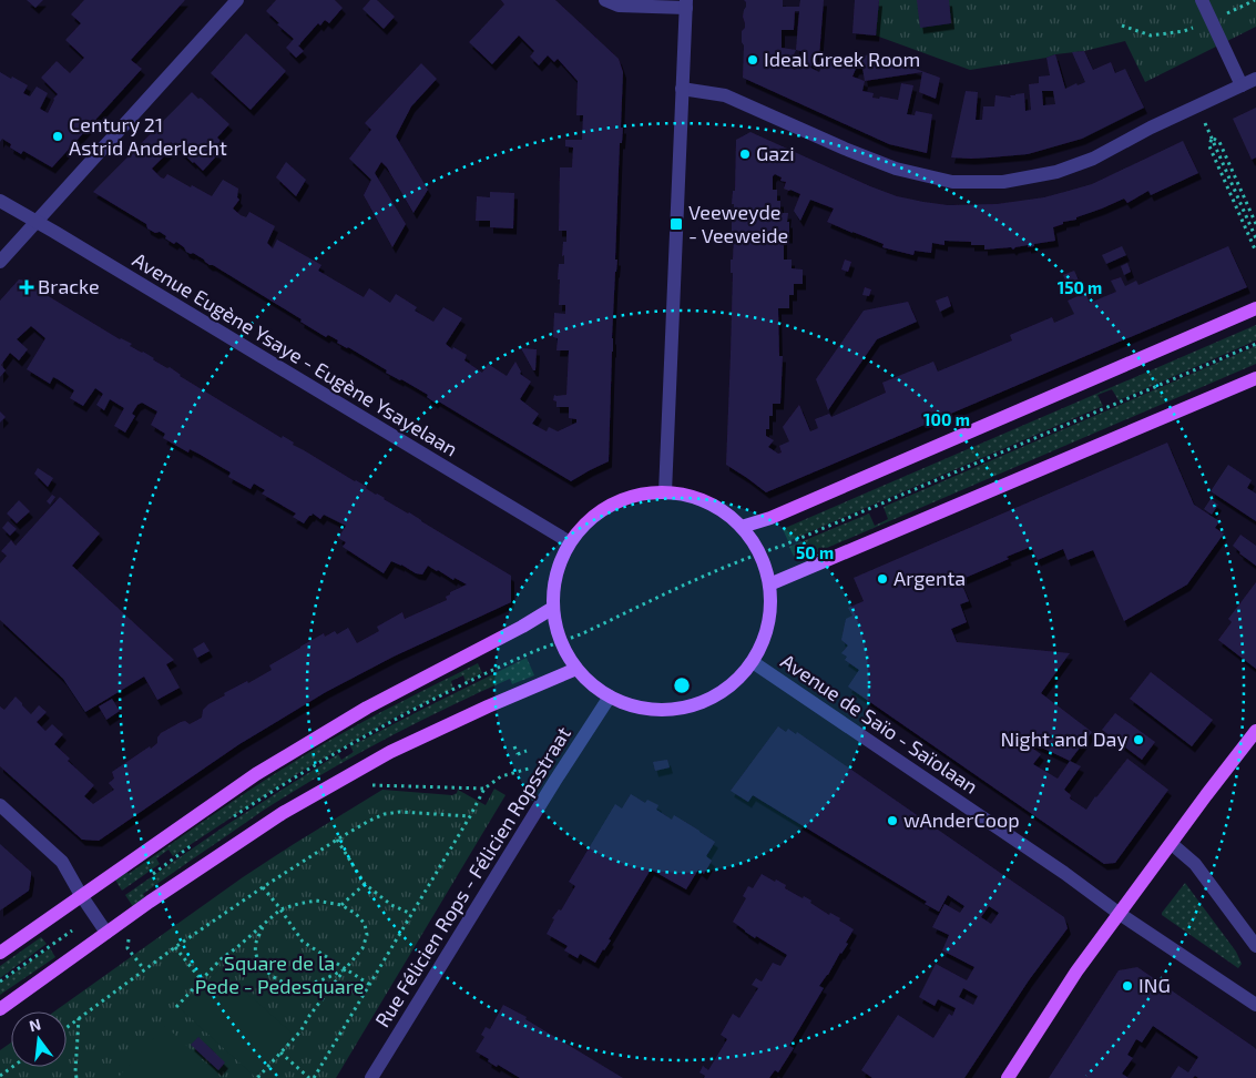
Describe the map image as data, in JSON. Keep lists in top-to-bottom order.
{
  "streets": {
    "street": ["Avenue Eugène Ysaye - Eugène Ysayelaan", "Avenue de Saïo - Saïolaan", "Rue Félicien Rops - Félicien Ropsstraat"]
  },
  "parks": ["Square de la Pede - Pedesquare"],
  "places": {
    "other": [
      "Ideal Greek Room",
      "Century 21 Astrid Anderlecht",
      "Gazi",
      "Argenta",
      "Night and Day",
      "wAnderCoop",
      "ING"
    ],
    "transit": ["Veeweyde - Veeweide"],
    "health": ["Bracke"]
  },
  "north": "top",
  "rings": ["150 m", "100 m", "50 m"]
}
